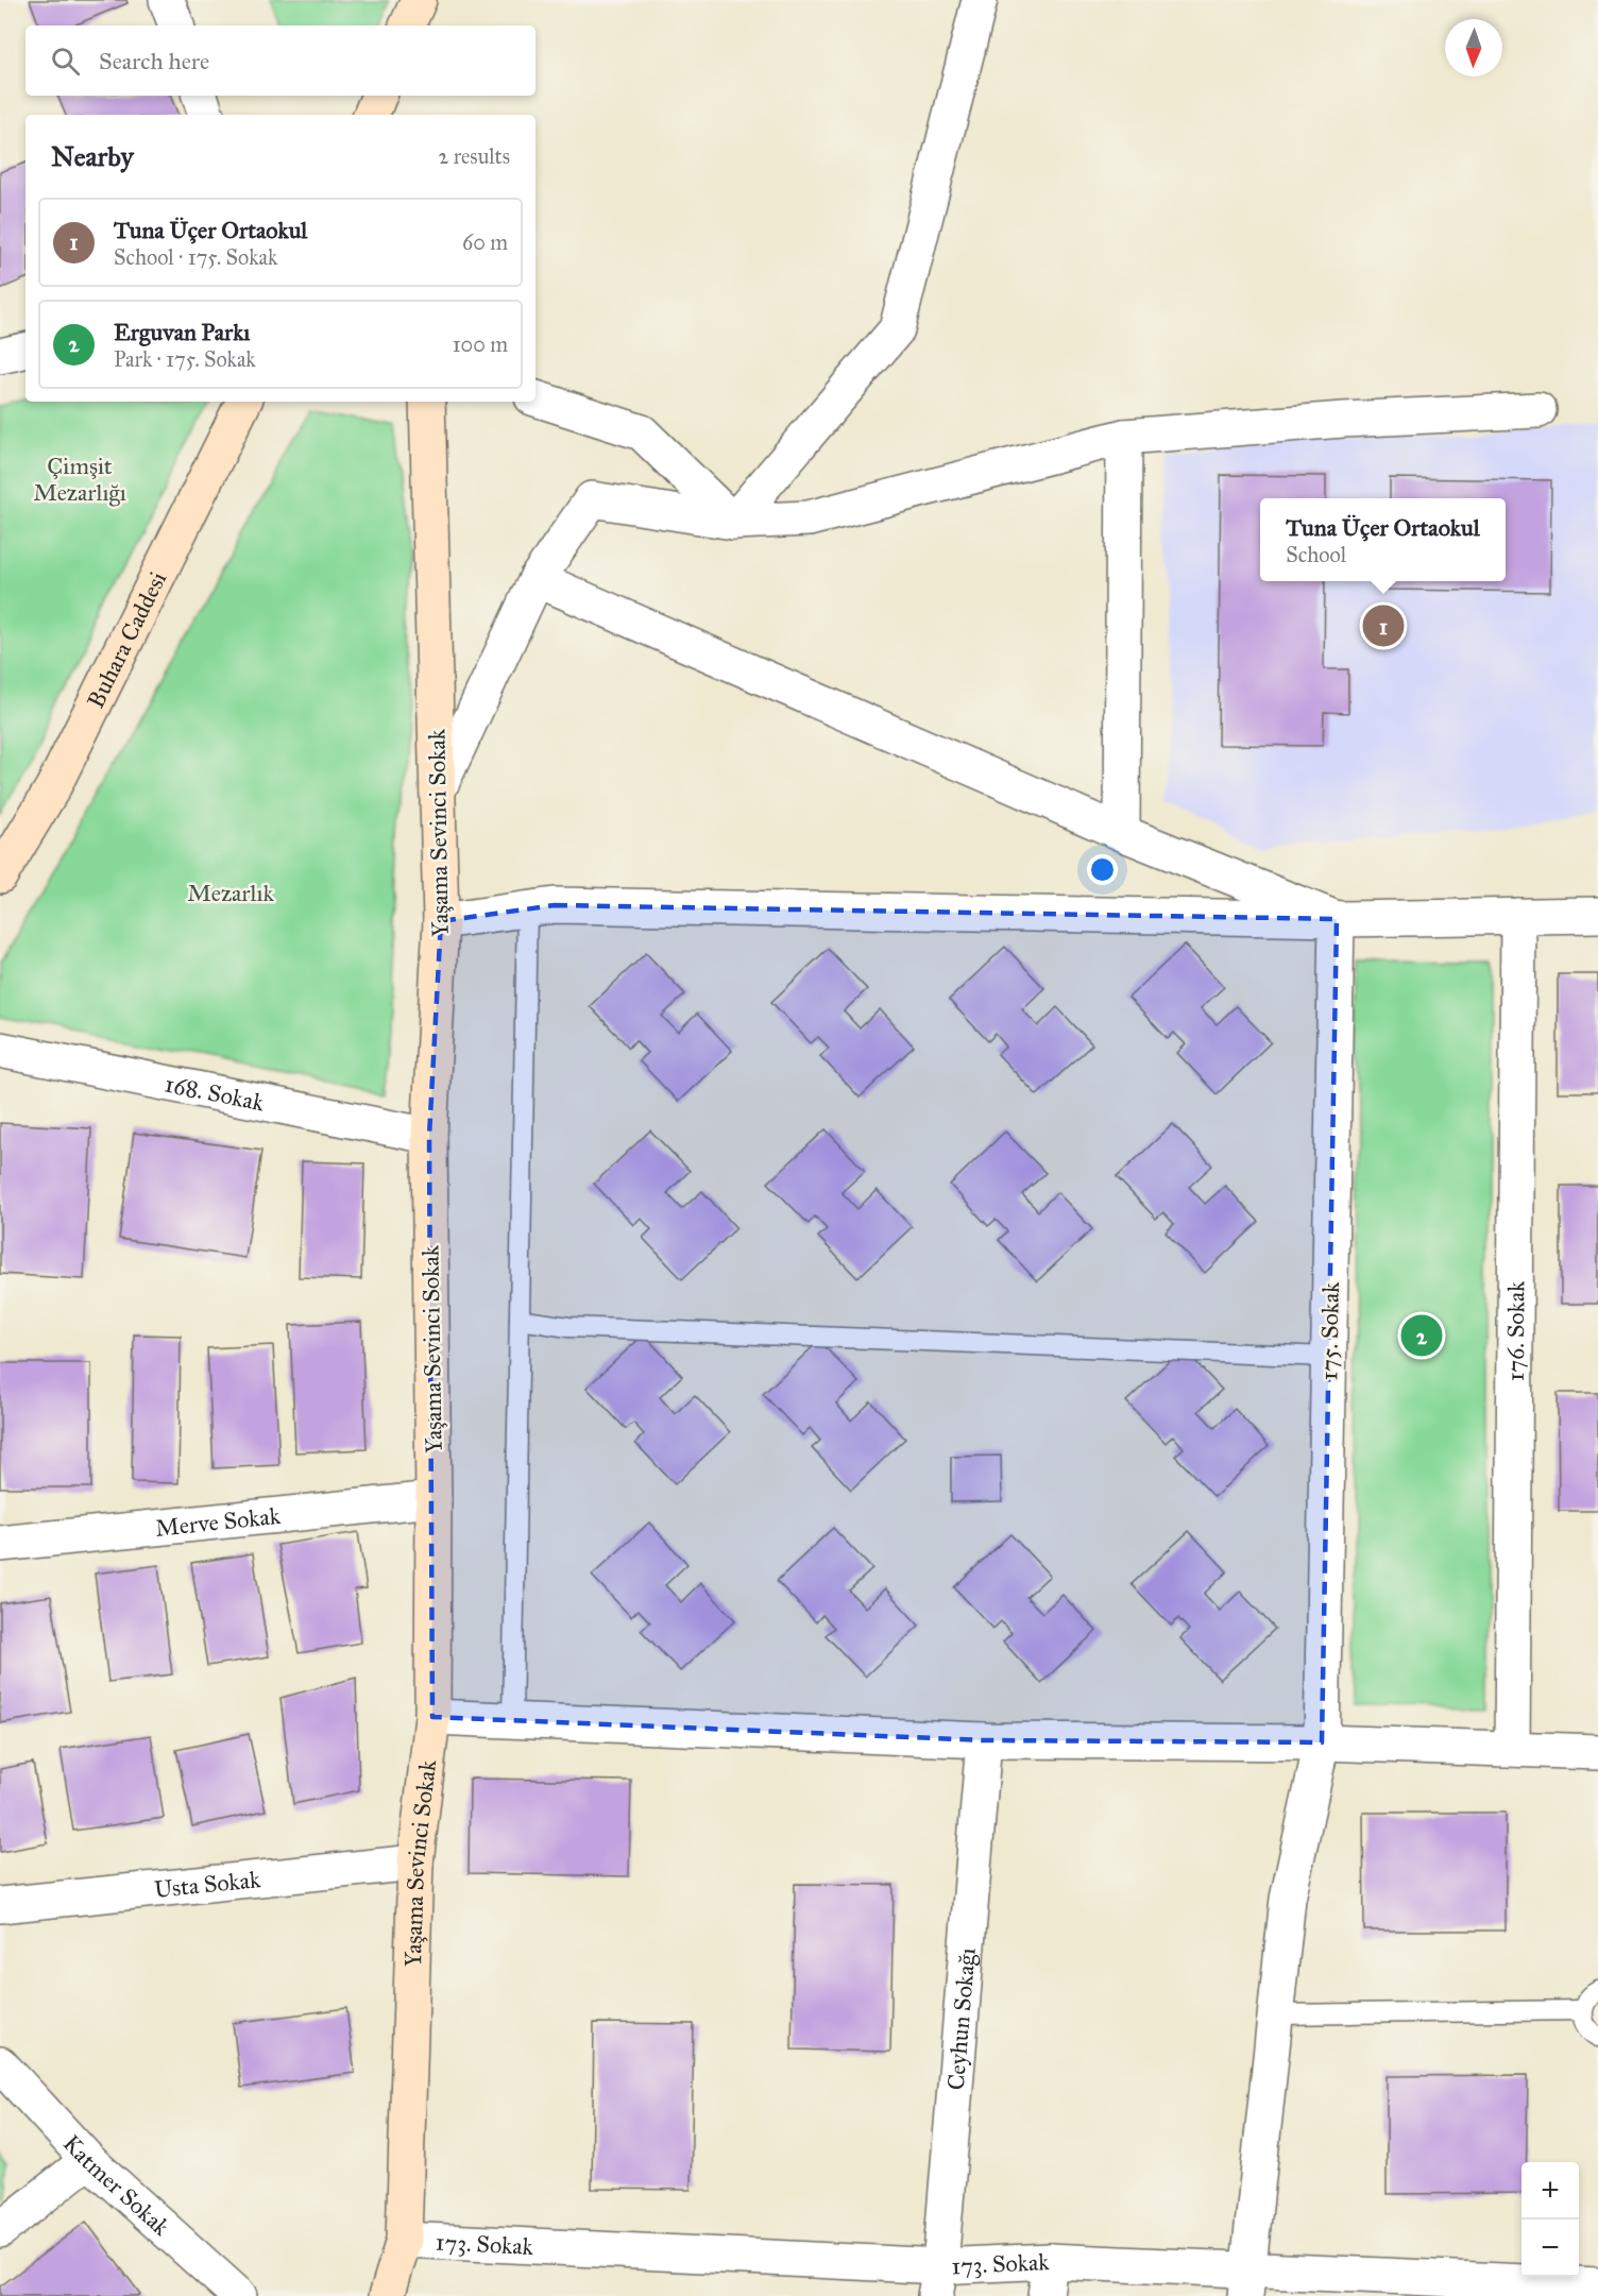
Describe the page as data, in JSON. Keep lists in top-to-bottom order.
{
  "streets": {
    "street": [
      "Buhara Caddesi",
      "Yaşama Sevinci Sokak",
      "168. Sokak",
      "175. Sokak",
      "176. Sokak",
      "Merve Sokak",
      "Usta Sokak",
      "Ceyhun Sokağı",
      "Katmer Sokak",
      "173. Sokak"
    ]
  },
  "crossings": [
    ["Yaşama Sevinci Sokak", "168. Sokak"],
    ["Yaşama Sevinci Sokak", "Merve Sokak"],
    ["Yaşama Sevinci Sokak", "Usta Sokak"],
    ["Yaşama Sevinci Sokak", "173. Sokak"],
    ["175. Sokak", "173. Sokak"],
    ["Ceyhun Sokağı", "173. Sokak"]
  ],
  "parks": ["Çimşit Mezarlığı", "Mezarlık"],
  "north": "bottom",
  "page": {
    "search": "Search here",
    "heading": ["Nearby", "2 results"],
    "list": [
      {
        "mark": "1",
        "name": "Tuna Üçer Ortaokul",
        "note": "School · 175. Sokak",
        "value": "60 m"
      },
      {
        "mark": "2",
        "name": "Erguvan Parkı",
        "note": "Park · 175. Sokak",
        "value": "100 m"
      }
    ],
    "popup": ["Tuna Üçer Ortaokul", "School"],
    "pins": ["1", "2"],
    "map_buttons": ["+", "−"]
  }
}
